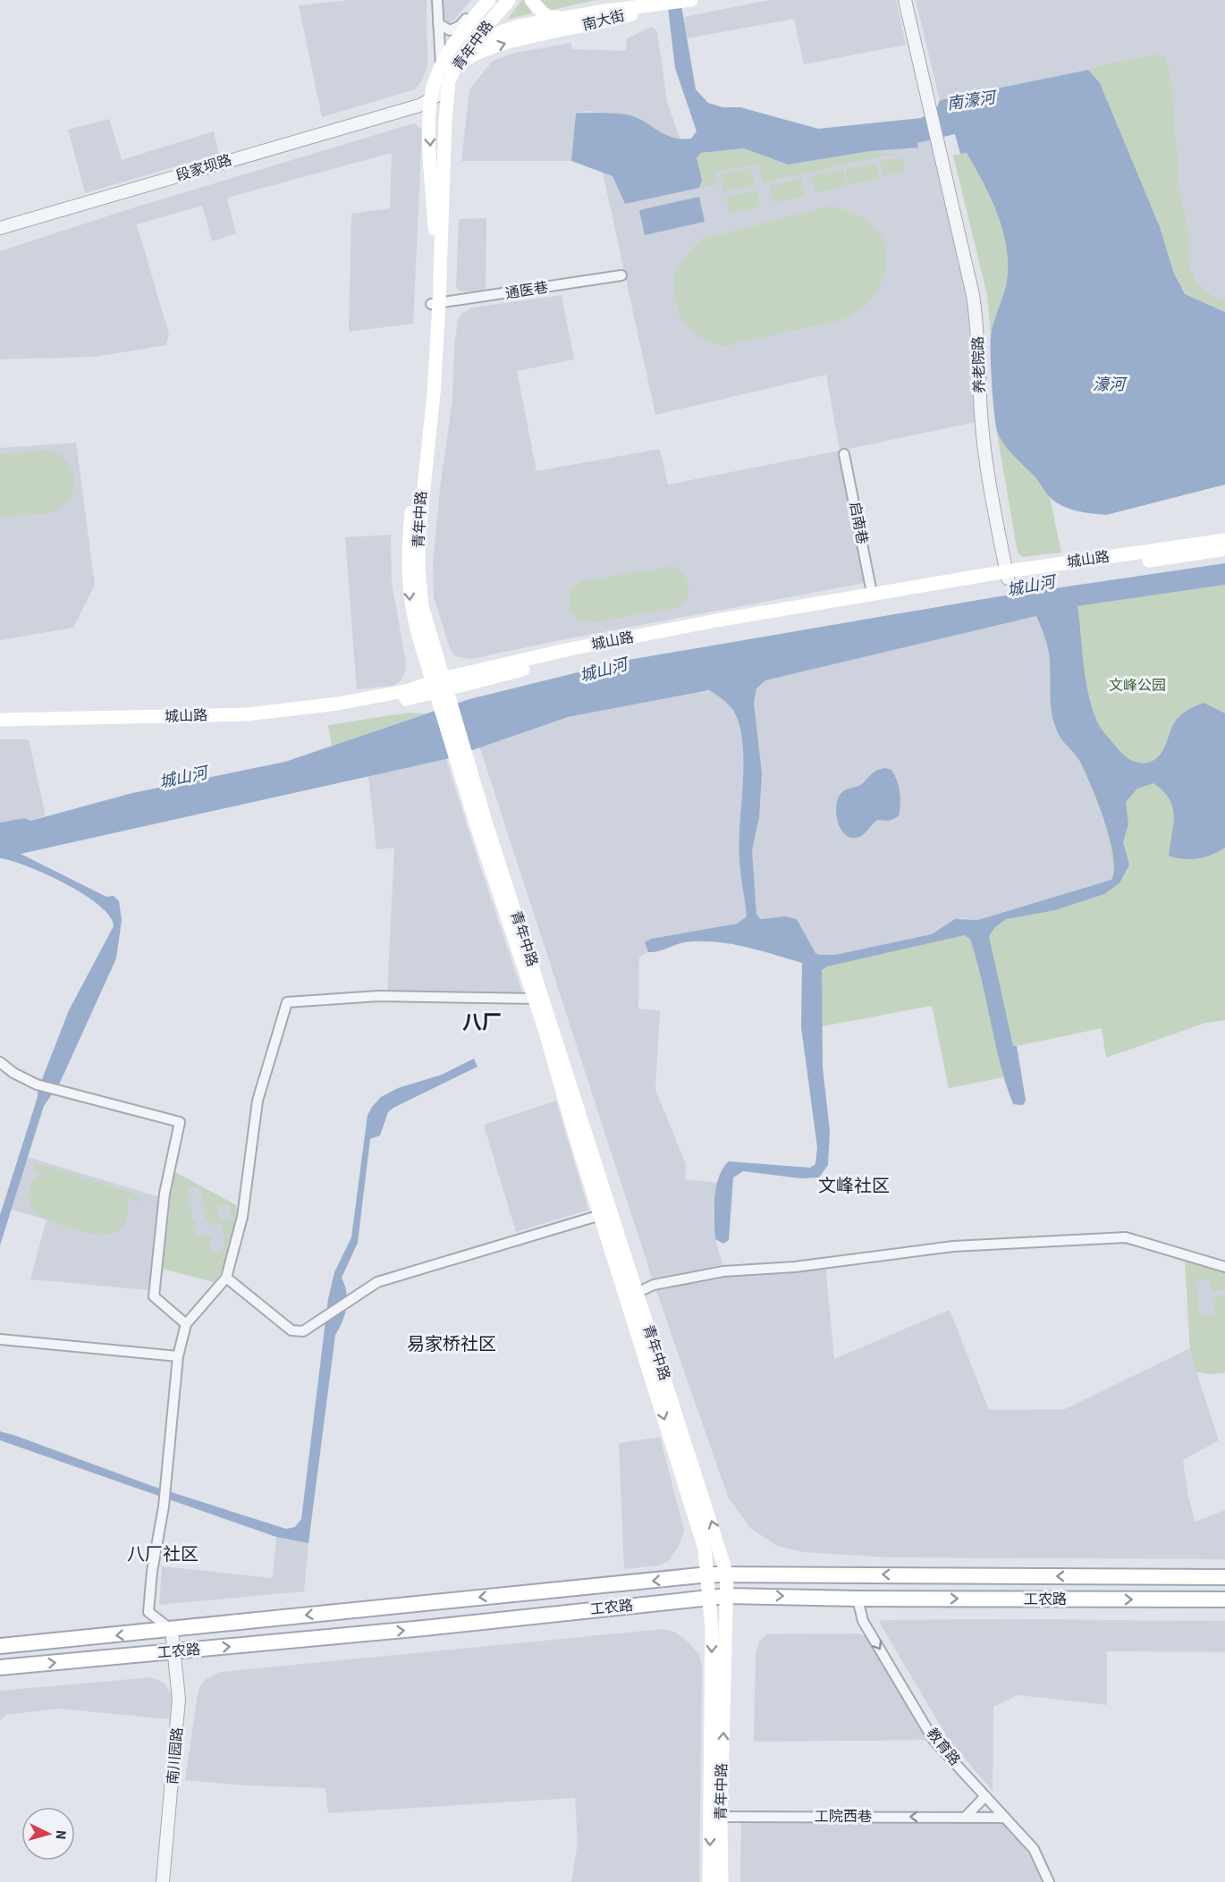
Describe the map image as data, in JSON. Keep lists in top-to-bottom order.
{
  "streets": {
    "main road": [
      "南大街",
      "青年中路",
      "城山路",
      "工农路"
    ],
    "street": [
      "段家坝路",
      "通医巷",
      "养老院路",
      "启南巷",
      "教育路",
      "南川园路",
      "工院西巷"
    ]
  },
  "crossings": [
    ["南大街", "青年中路"],
    ["青年中路", "段家坝路"],
    ["青年中路", "通医巷"],
    ["青年中路", "城山路"],
    ["青年中路", "工农路"],
    ["青年中路", "工院西巷"],
    ["养老院路", "城山路"],
    ["启南巷", "城山路"],
    ["工农路", "教育路"],
    ["工农路", "南川园路"],
    ["教育路", "工院西巷"]
  ],
  "one_way": ["教育路", "工院西巷"],
  "districts": [
    "八厂",
    "文峰社区",
    "易家桥社区",
    "八厂社区"
  ],
  "water": ["南濠河", "濠河", "城山河"],
  "parks": ["文峰公园"],
  "north": "right"
}
